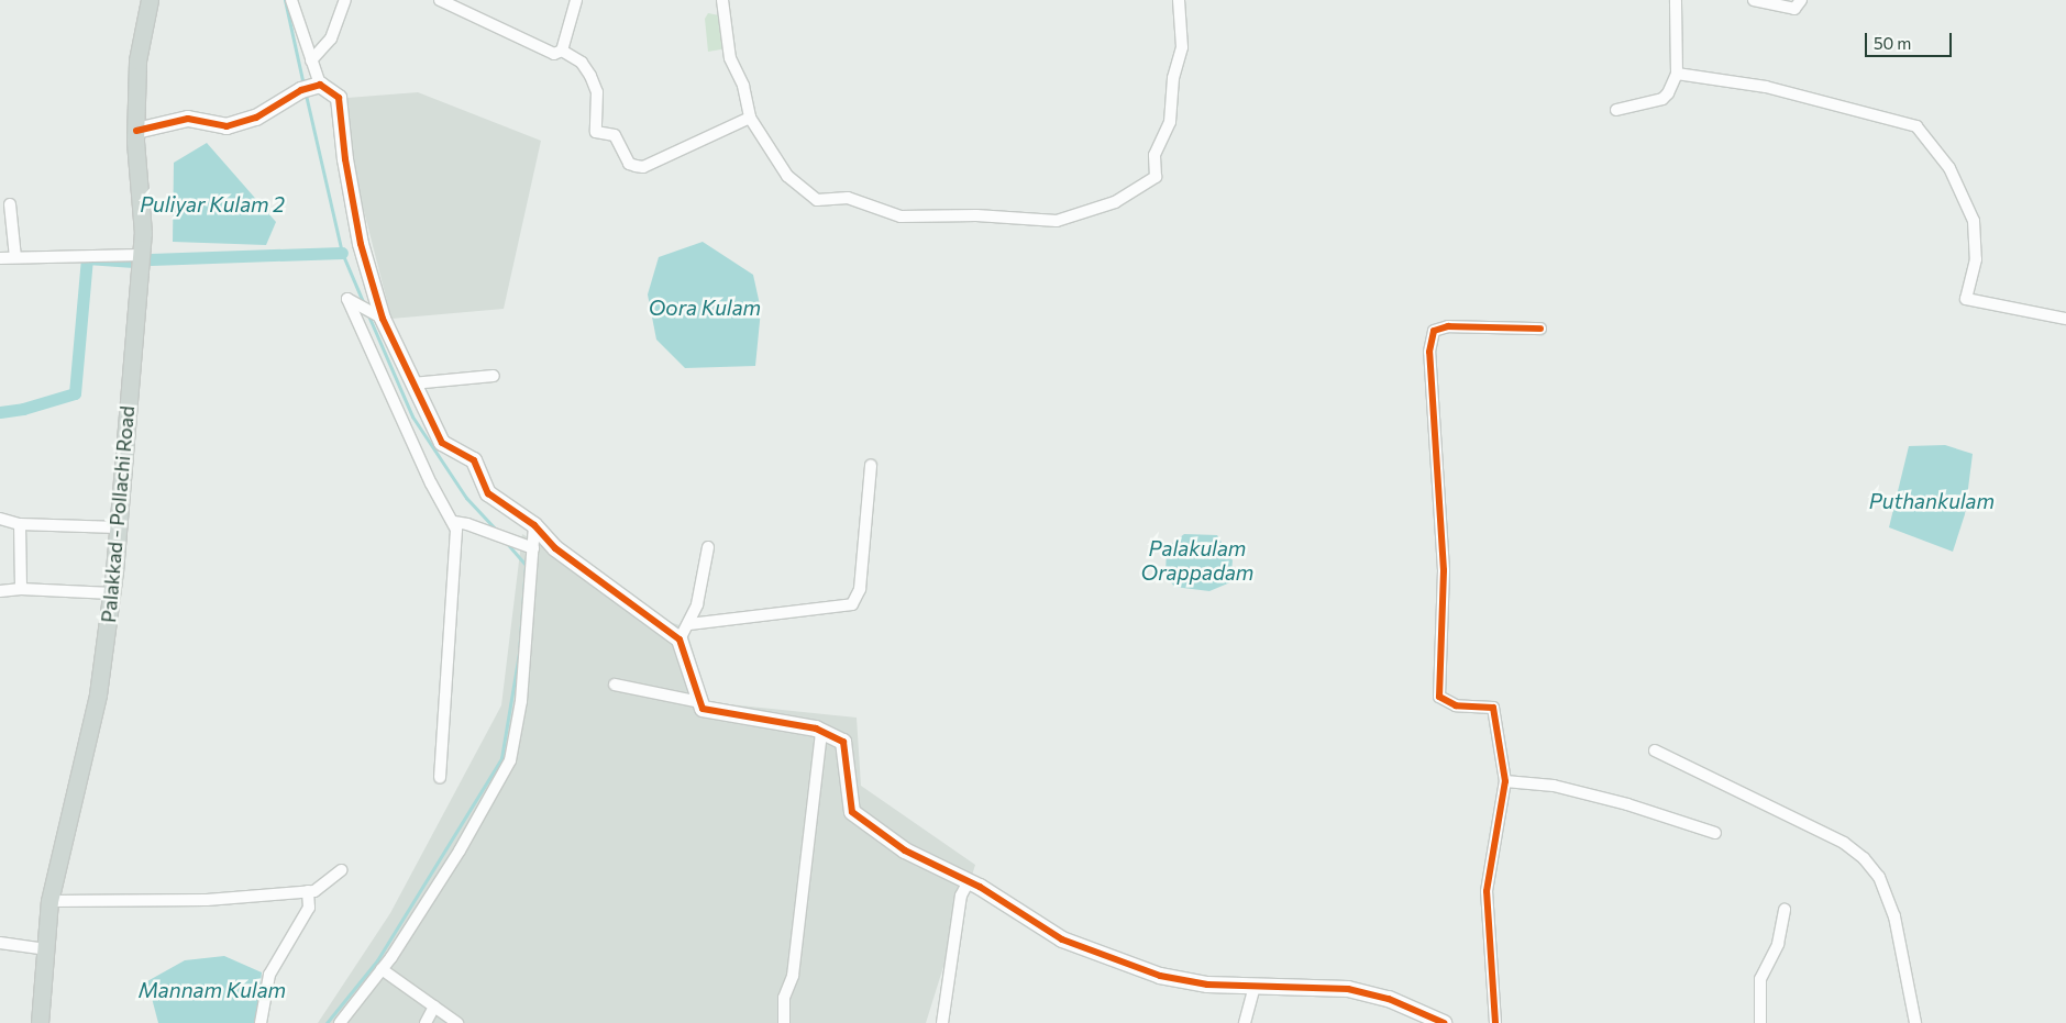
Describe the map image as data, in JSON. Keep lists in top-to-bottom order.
{
  "streets": {
    "main road": ["Palakkad - Pollachi Road"]
  },
  "water": [
    "Puliyar Kulam 2",
    "Oora Kulam",
    "Puthankulam",
    "Palakulam Orappadam",
    "Mannam Kulam"
  ],
  "scale_bar": "50 m"
}
